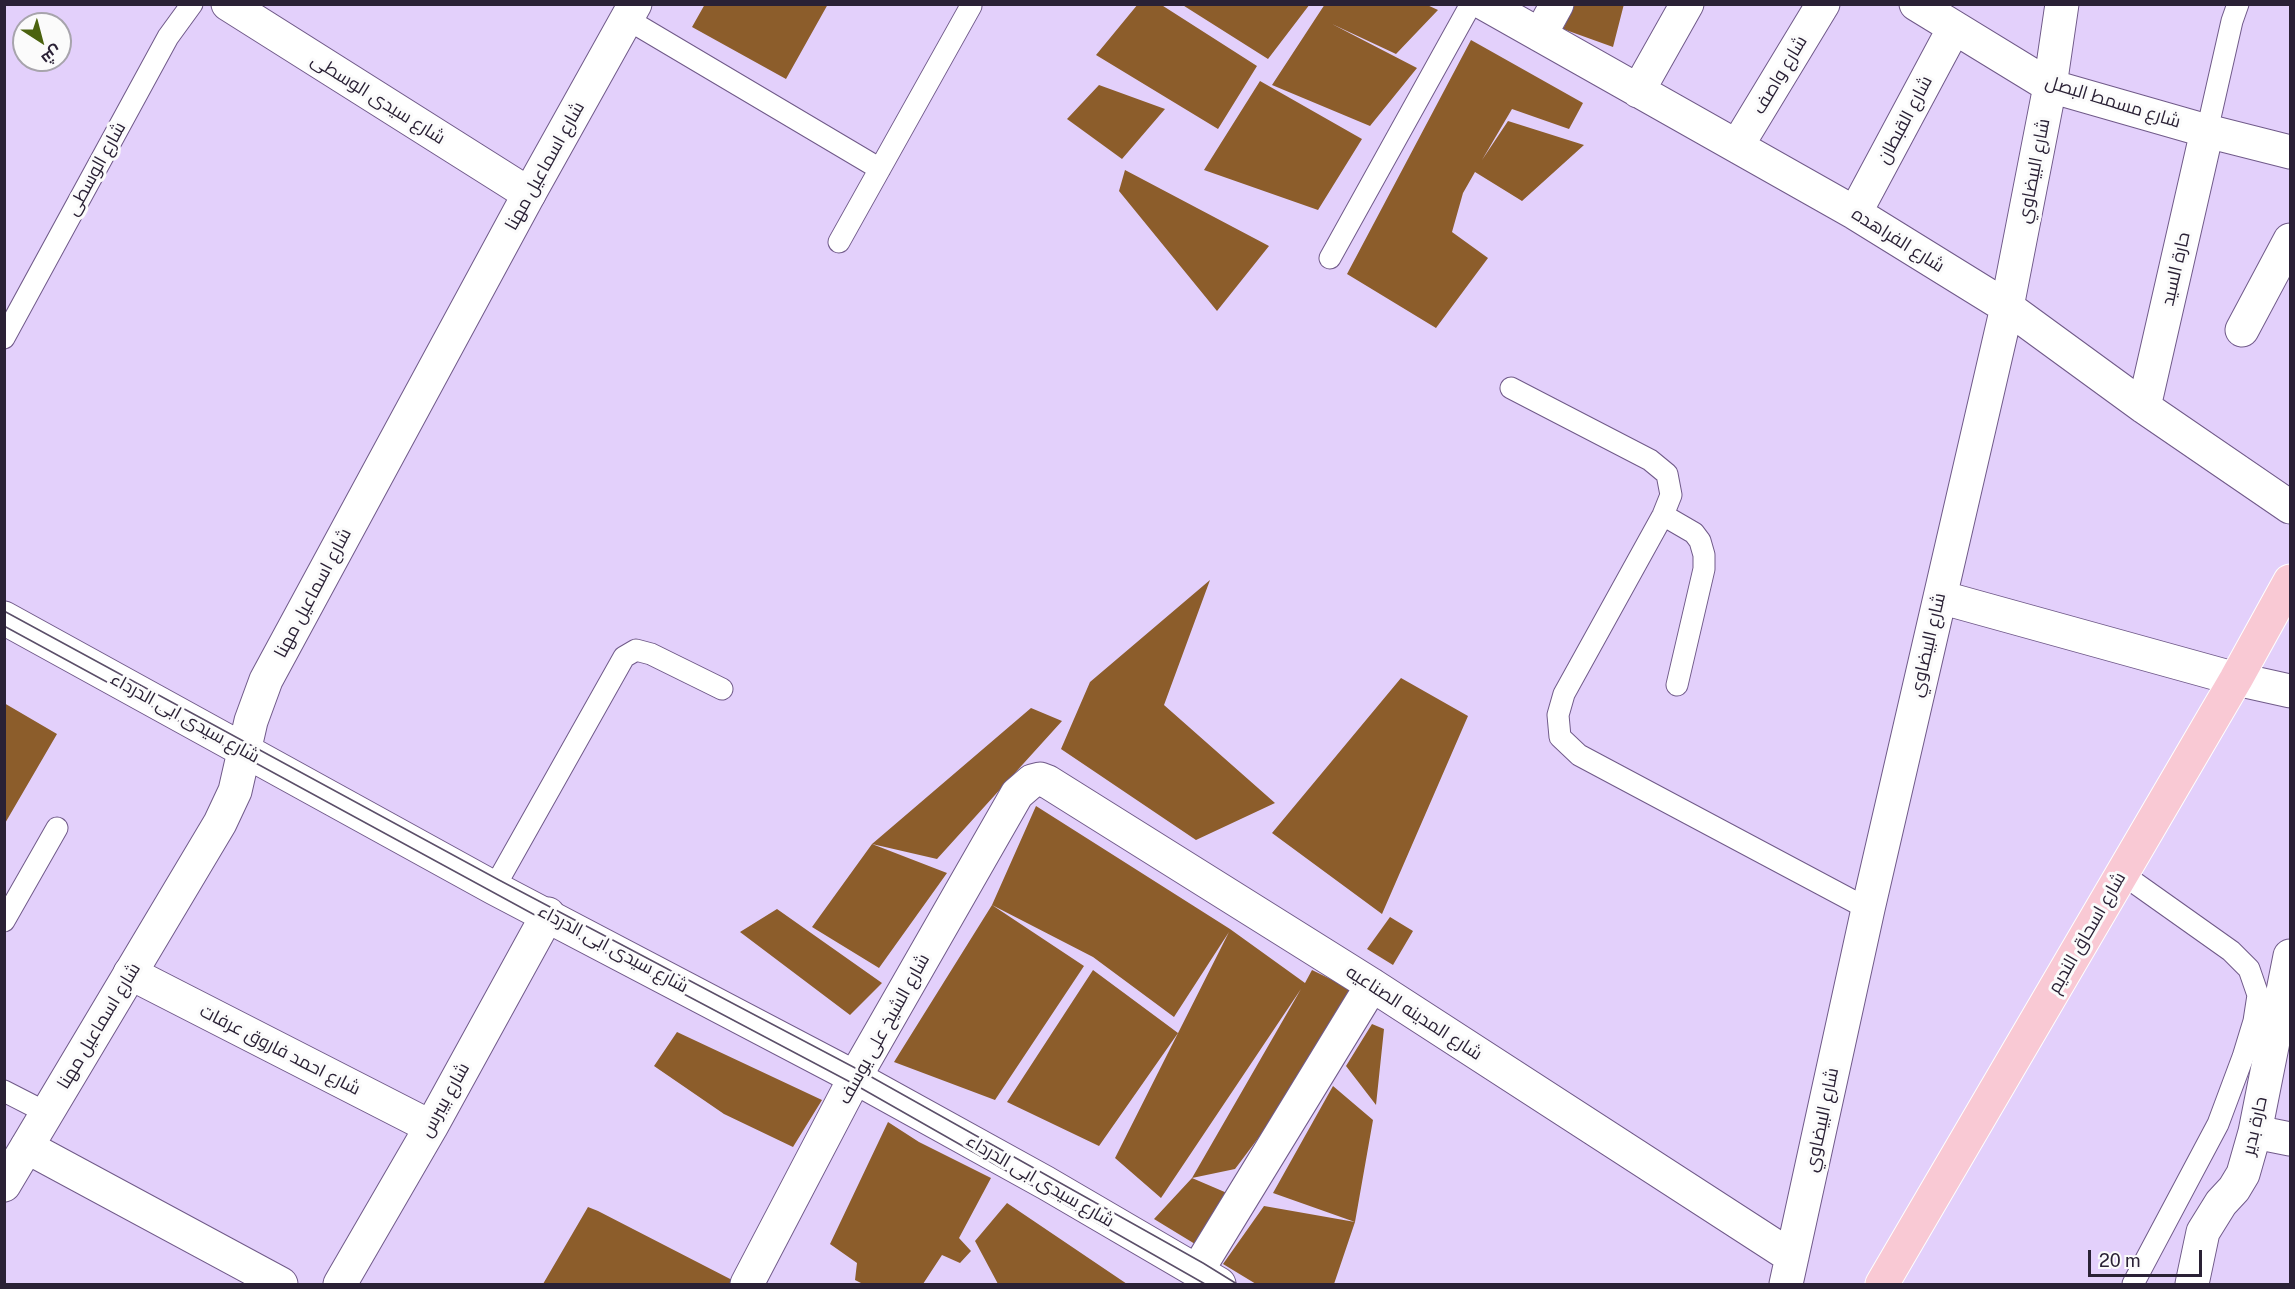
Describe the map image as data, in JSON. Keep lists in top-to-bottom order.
{
  "streets": {
    "main road": ["شارع اسحاق النديم"],
    "street": [
      "شارع واصف",
      "شارع سيدى الوسطى",
      "شارع مسمط البصل",
      "شارع القبطان",
      "شارع اسماعيل مهنا",
      "شارع البيضاوي",
      "شارع الفراهده",
      "حارة السيد",
      "شارع سيدى ابى الدرداء",
      "شارع المدينه الصناعيه",
      "شارع الشيخ على يوسف",
      "شارع احمد فاروق عرفات",
      "شارع بيبرس",
      "حارة بدير"
    ],
    "lane": ["شارع الوسطى"]
  },
  "crossings": [
    ["شارع واصف", "شارع الفراهده"],
    ["شارع سيدى الوسطى", "شارع اسماعيل مهنا"],
    ["شارع مسمط البصل", "شارع القبطان"],
    ["شارع مسمط البصل", "شارع البيضاوي"],
    ["شارع مسمط البصل", "حارة السيد"],
    ["شارع القبطان", "شارع الفراهده"],
    ["شارع اسماعيل مهنا", "شارع سيدى ابى الدرداء"],
    ["شارع اسماعيل مهنا", "شارع احمد فاروق عرفات"],
    ["شارع البيضاوي", "شارع الفراهده"],
    ["شارع البيضاوي", "شارع المدينه الصناعيه"],
    ["شارع الفراهده", "حارة السيد"],
    ["شارع سيدى ابى الدرداء", "شارع الشيخ على يوسف"],
    ["شارع سيدى ابى الدرداء", "شارع بيبرس"],
    ["شارع المدينه الصناعيه", "شارع الشيخ على يوسف"],
    ["شارع احمد فاروق عرفات", "شارع بيبرس"]
  ],
  "scale_bar": "20 m",
  "north": "bottom right"
}
